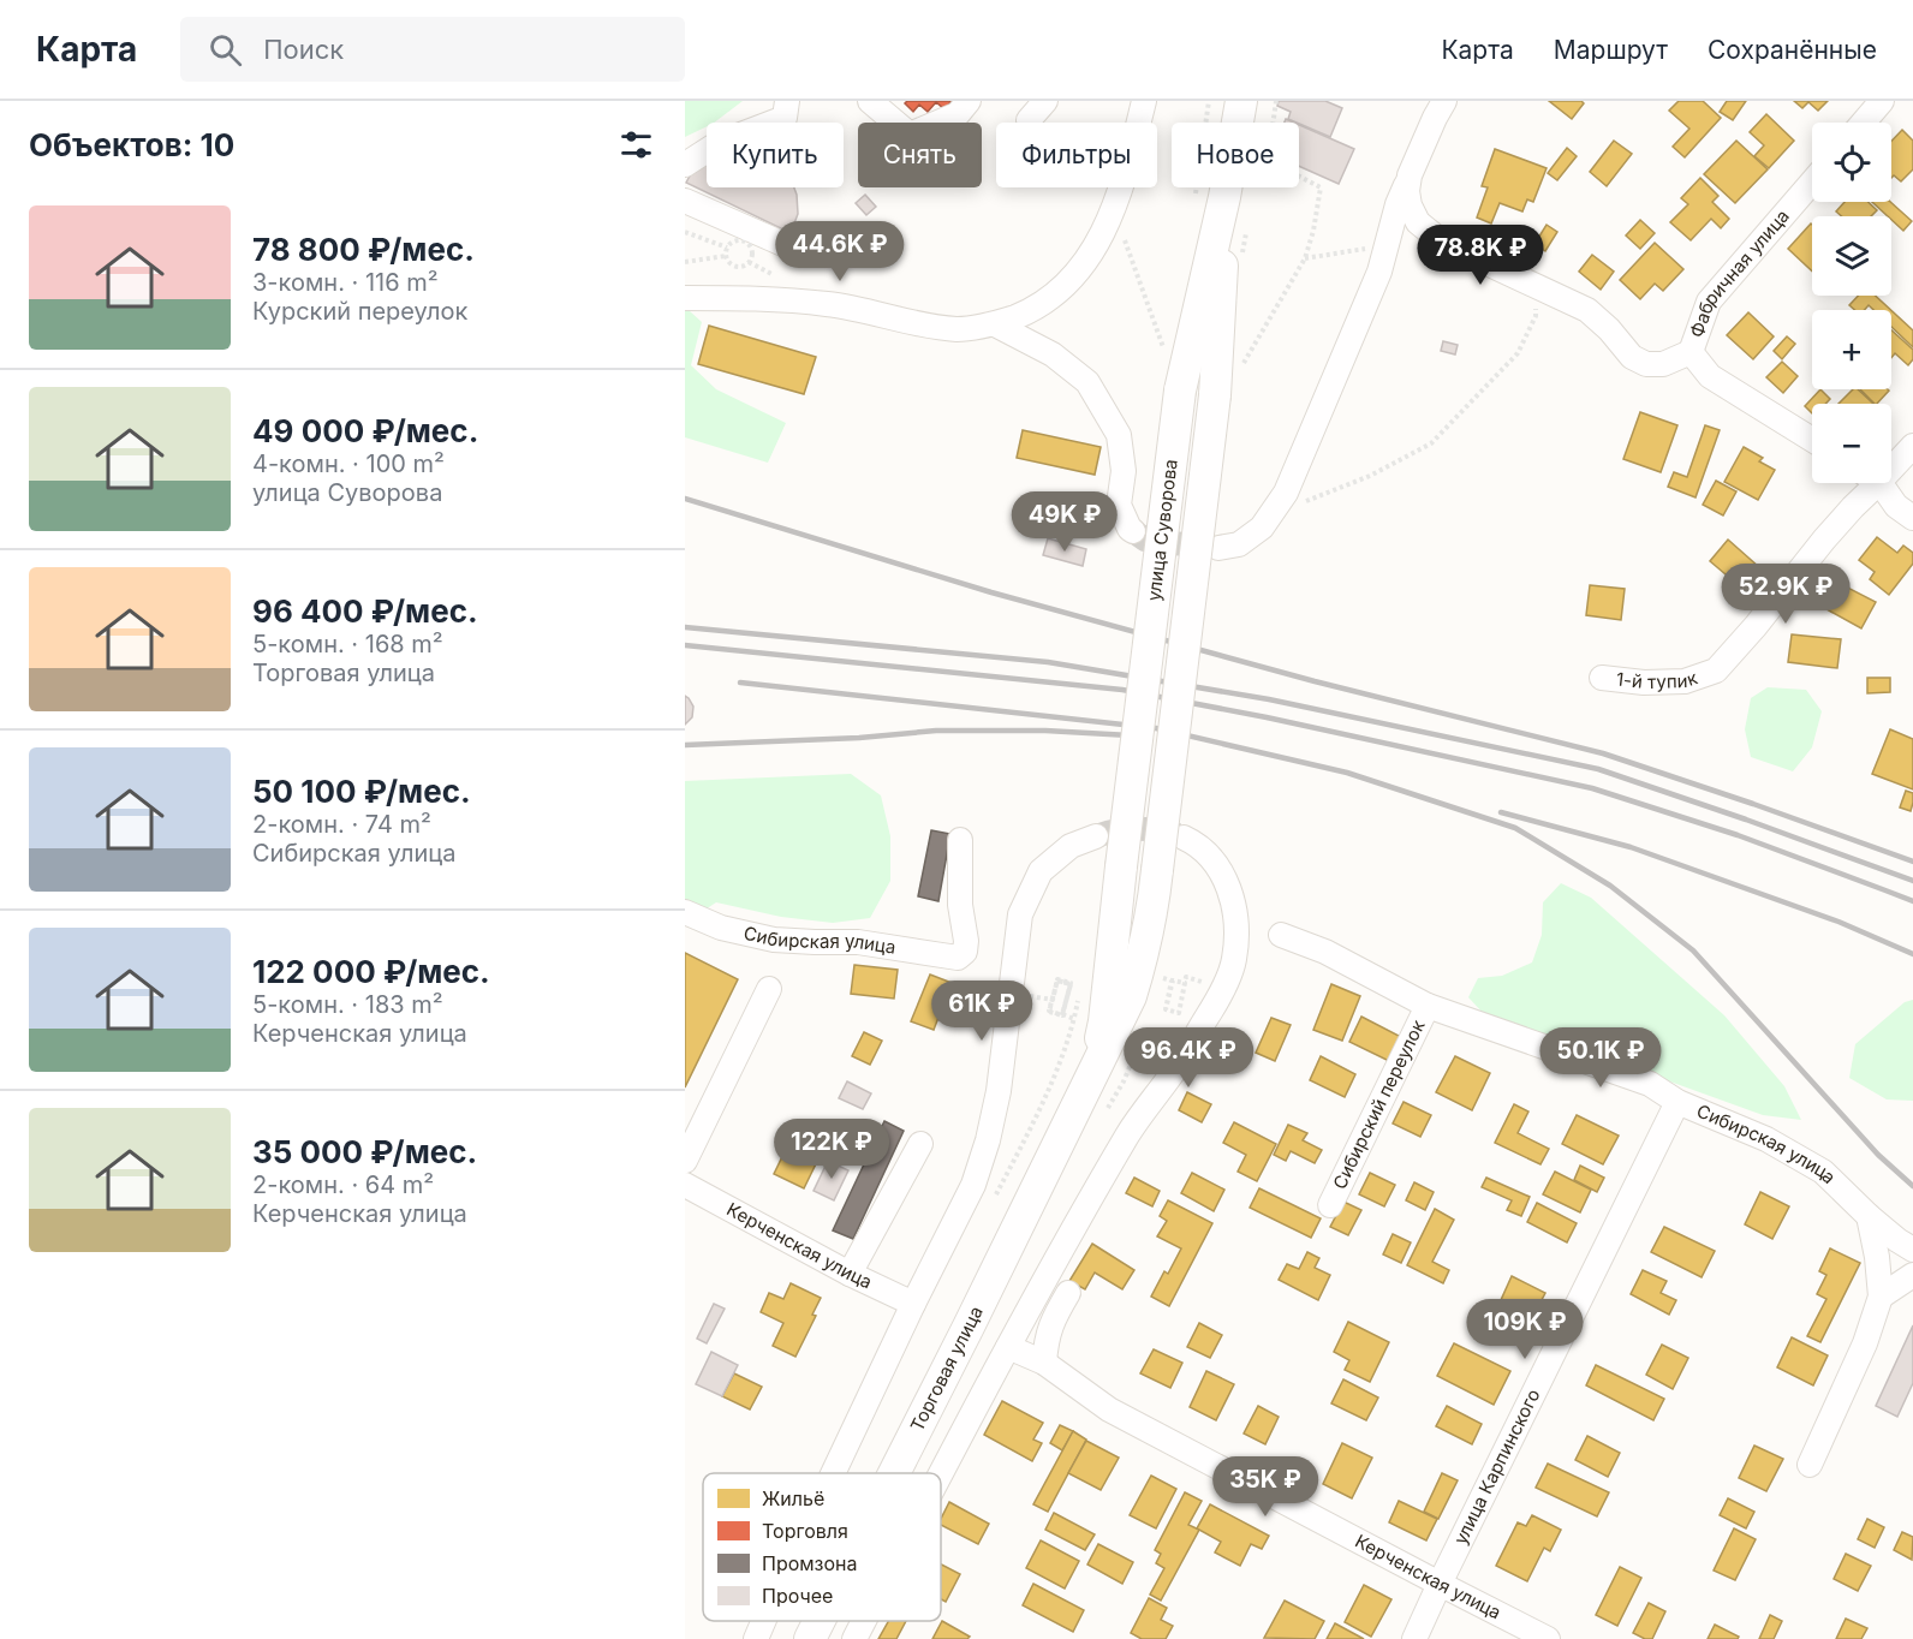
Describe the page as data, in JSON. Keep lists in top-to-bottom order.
{
  "streets": {
    "main road": ["улица Суворова", "Торговая улица"],
    "street": [
      "Фабричная улица",
      "1-й тупик",
      "Сибирская улица",
      "Сибирский переулок",
      "Керченская улица",
      "улица Карпинского"
    ]
  },
  "crossings": [
    ["улица Суворова", "Торговая улица"],
    ["Сибирская улица", "Сибирский переулок"],
    ["Сибирская улица", "улица Карпинского"],
    ["Керченская улица", "улица Карпинского"]
  ],
  "legend": [
    "Жильё",
    "Торговля",
    "Промзона",
    "Прочее"
  ],
  "page": {
    "header": "Карта",
    "search": "Поиск",
    "nav": ["Карта", "Маршрут", "Сохранённые"],
    "heading": "Объектов: 10",
    "map_buttons": ["+", "−"],
    "chip": [
      "Купить",
      "Снять",
      "Фильтры",
      "Новое"
    ],
    "list": [
      {
        "name": "78 800 ₽/мес.",
        "note": "3-комн. · 116 m² · Курский переулок"
      },
      {
        "name": "49 000 ₽/мес.",
        "note": "4-комн. · 100 m² · улица Суворова"
      },
      {
        "name": "96 400 ₽/мес.",
        "note": "5-комн. · 168 m² · Торговая улица"
      },
      {
        "name": "50 100 ₽/мес.",
        "note": "2-комн. · 74 m² · Сибирская улица"
      },
      {
        "name": "122 000 ₽/мес.",
        "note": "5-комн. · 183 m² · Керченская улица"
      },
      {
        "name": "35 000 ₽/мес.",
        "note": "2-комн. · 64 m² · Керченская улица"
      }
    ],
    "price": [
      "44.6K ₽",
      "78.8K ₽",
      "49K ₽",
      "52.9K ₽",
      "61K ₽",
      "96.4K ₽",
      "50.1K ₽",
      "122K ₽",
      "109K ₽",
      "35K ₽"
    ]
  }
}
